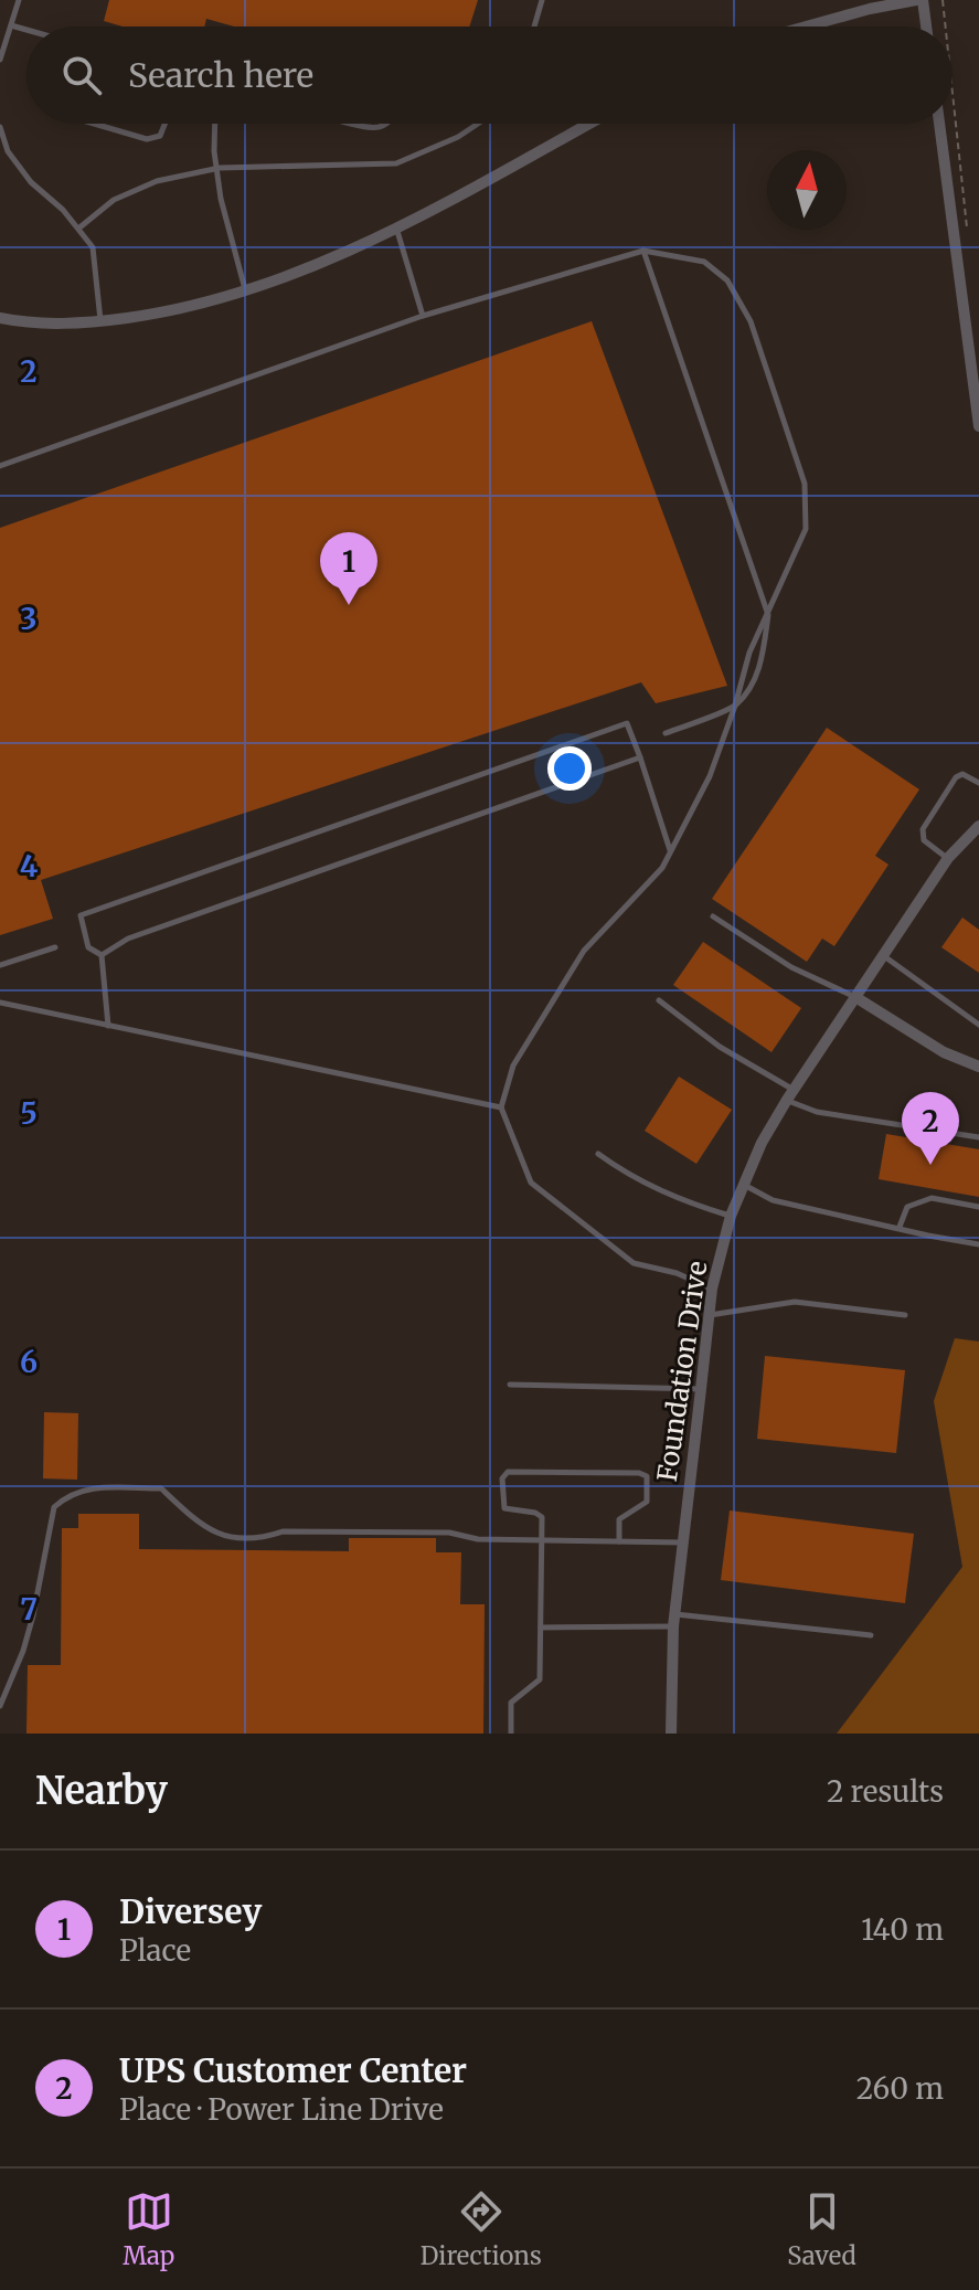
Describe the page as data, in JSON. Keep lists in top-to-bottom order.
{
  "streets": {
    "street": ["Foundation Drive"]
  },
  "north": "top",
  "page": {
    "search": "Search here",
    "pins": ["1", "2"],
    "heading": ["Nearby", "2 results"],
    "list": [
      {
        "mark": "1",
        "name": "Diversey",
        "note": "Place",
        "value": "140 m"
      },
      {
        "mark": "2",
        "name": "UPS Customer Center",
        "note": "Place · Power Line Drive",
        "value": "260 m"
      }
    ],
    "nav": ["Map", "Directions", "Saved"]
  },
  "grid": {
    "rows": [
      "2",
      "3",
      "4",
      "5",
      "6",
      "7"
    ]
  }
}
